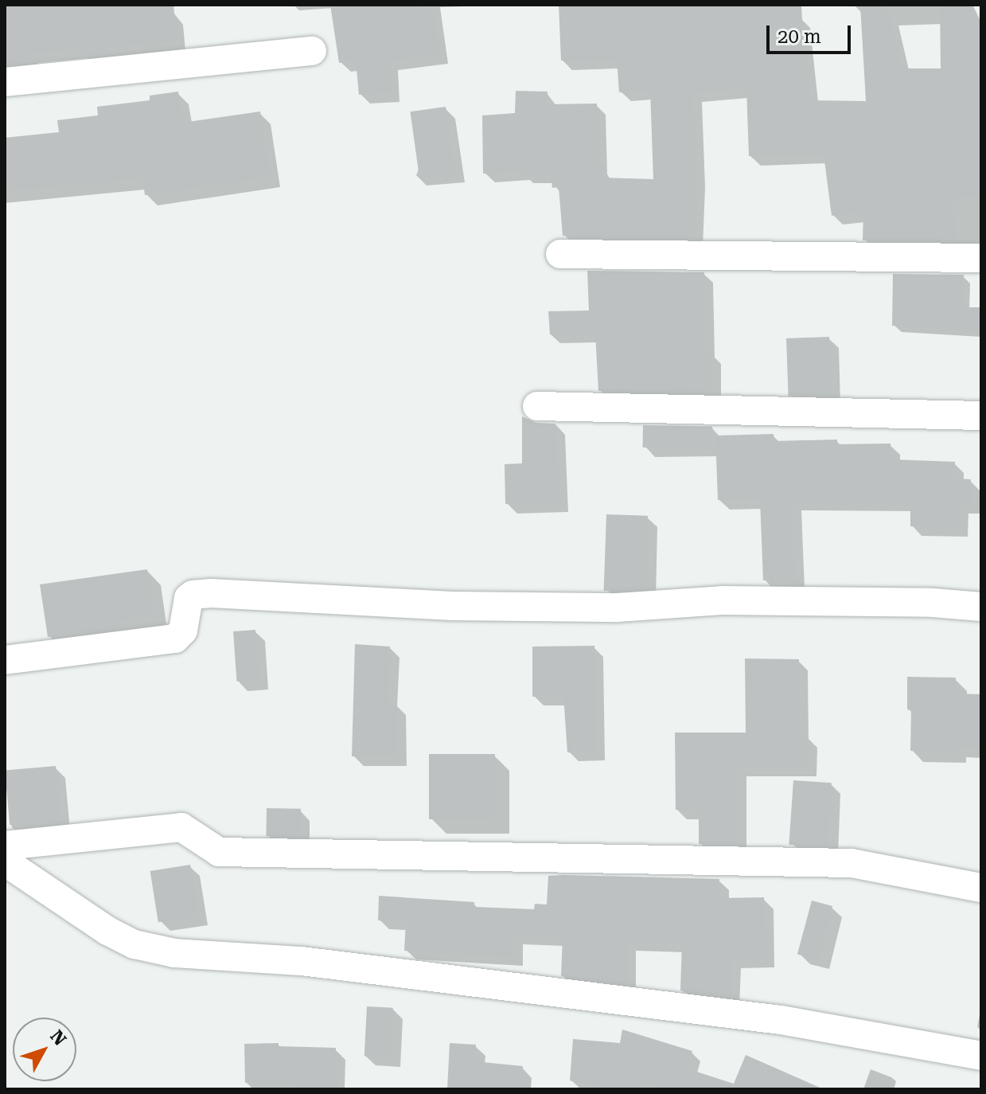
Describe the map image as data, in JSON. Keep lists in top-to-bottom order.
{
  "scale_bar": "20 m",
  "north": "top right"
}
